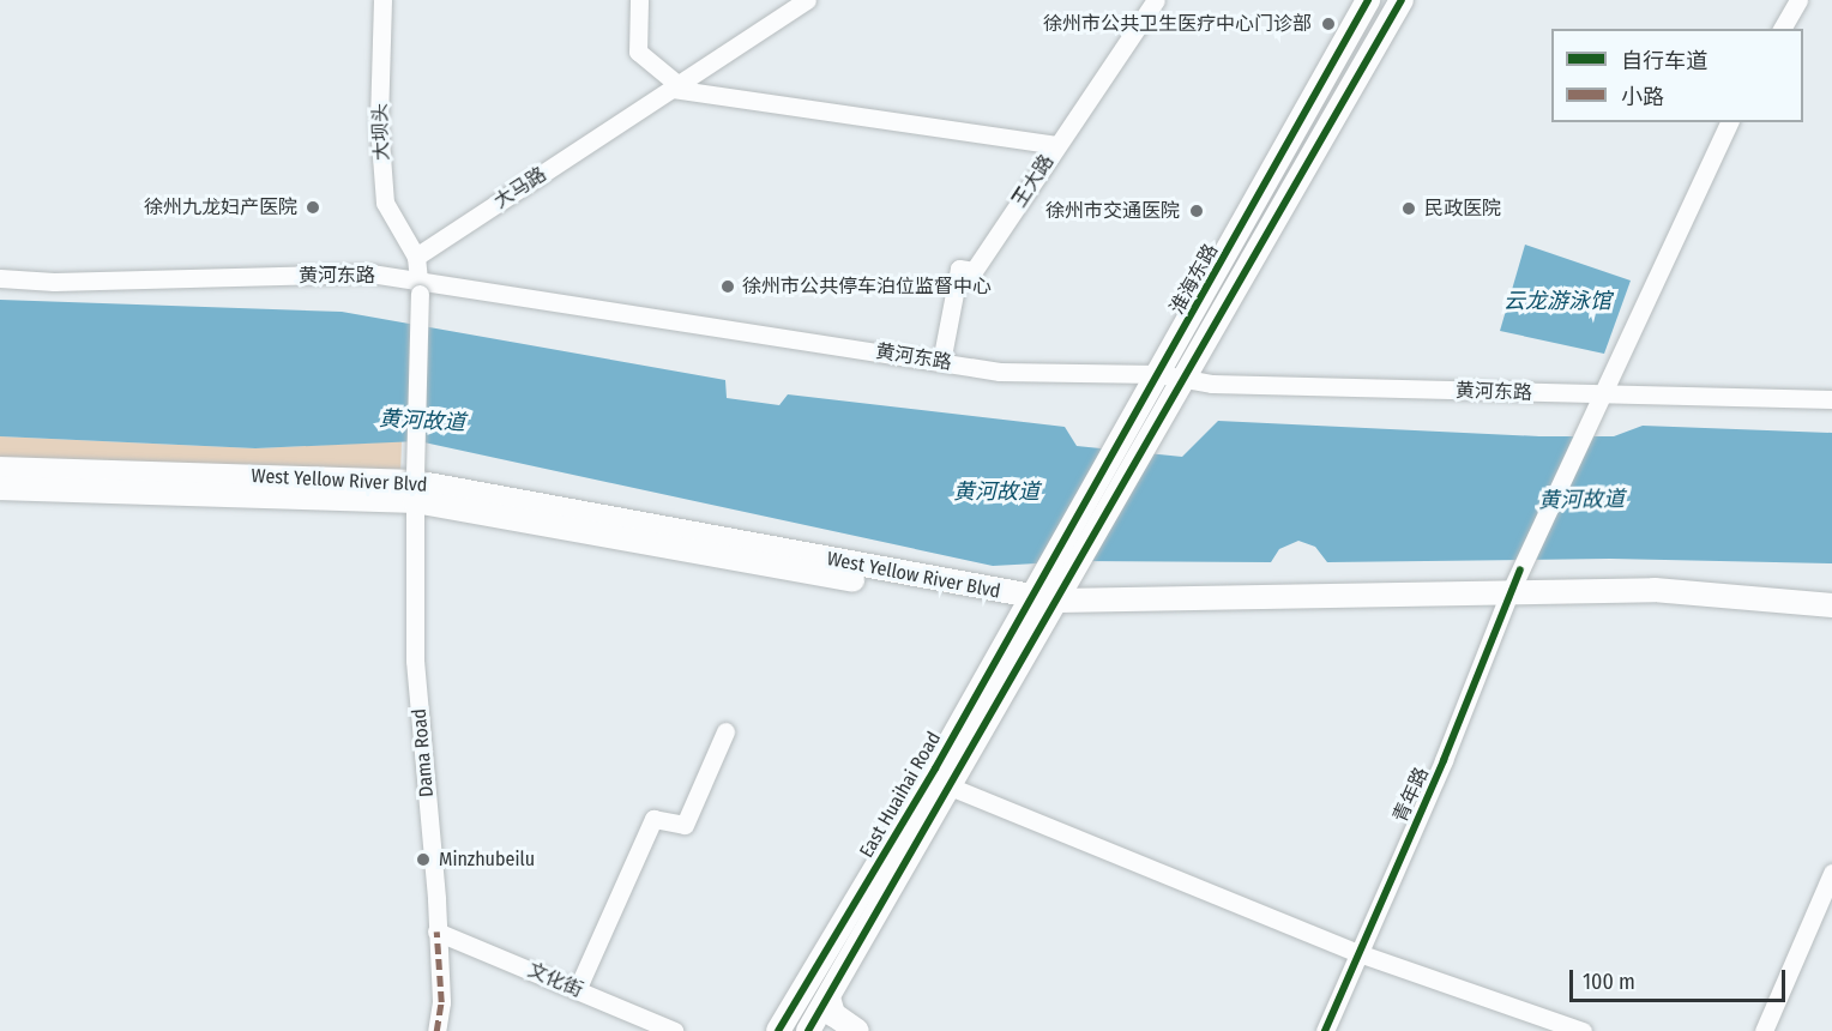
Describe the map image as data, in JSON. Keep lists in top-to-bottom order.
{
  "streets": {
    "main road": ["淮海东路", "West Yellow River Blvd", "East Huaihai Road"],
    "street": [
      "大坝头",
      "王大路",
      "大马路",
      "黄河东路",
      "Dama Road",
      "青年路",
      "文化街"
    ]
  },
  "crossings": [
    ["大坝头", "大马路"],
    ["王大路", "黄河东路"],
    ["黄河东路", "淮海东路"],
    ["黄河东路", "青年路"],
    ["淮海东路", "East Huaihai Road"],
    ["West Yellow River Blvd", "Dama Road"],
    ["West Yellow River Blvd", "East Huaihai Road"],
    ["West Yellow River Blvd", "青年路"],
    ["Dama Road", "文化街"]
  ],
  "water": ["云龙游泳馆", "黄河故道"],
  "places": [
    "徐州市公共卫生医疗中心门诊部",
    "徐州九龙妇产医院",
    "民政医院",
    "徐州市交通医院",
    "徐州市公共停车泊位监督中心",
    "Minzhubeilu"
  ],
  "legend": ["自行车道", "小路"],
  "scale_bar": "100 m"
}
